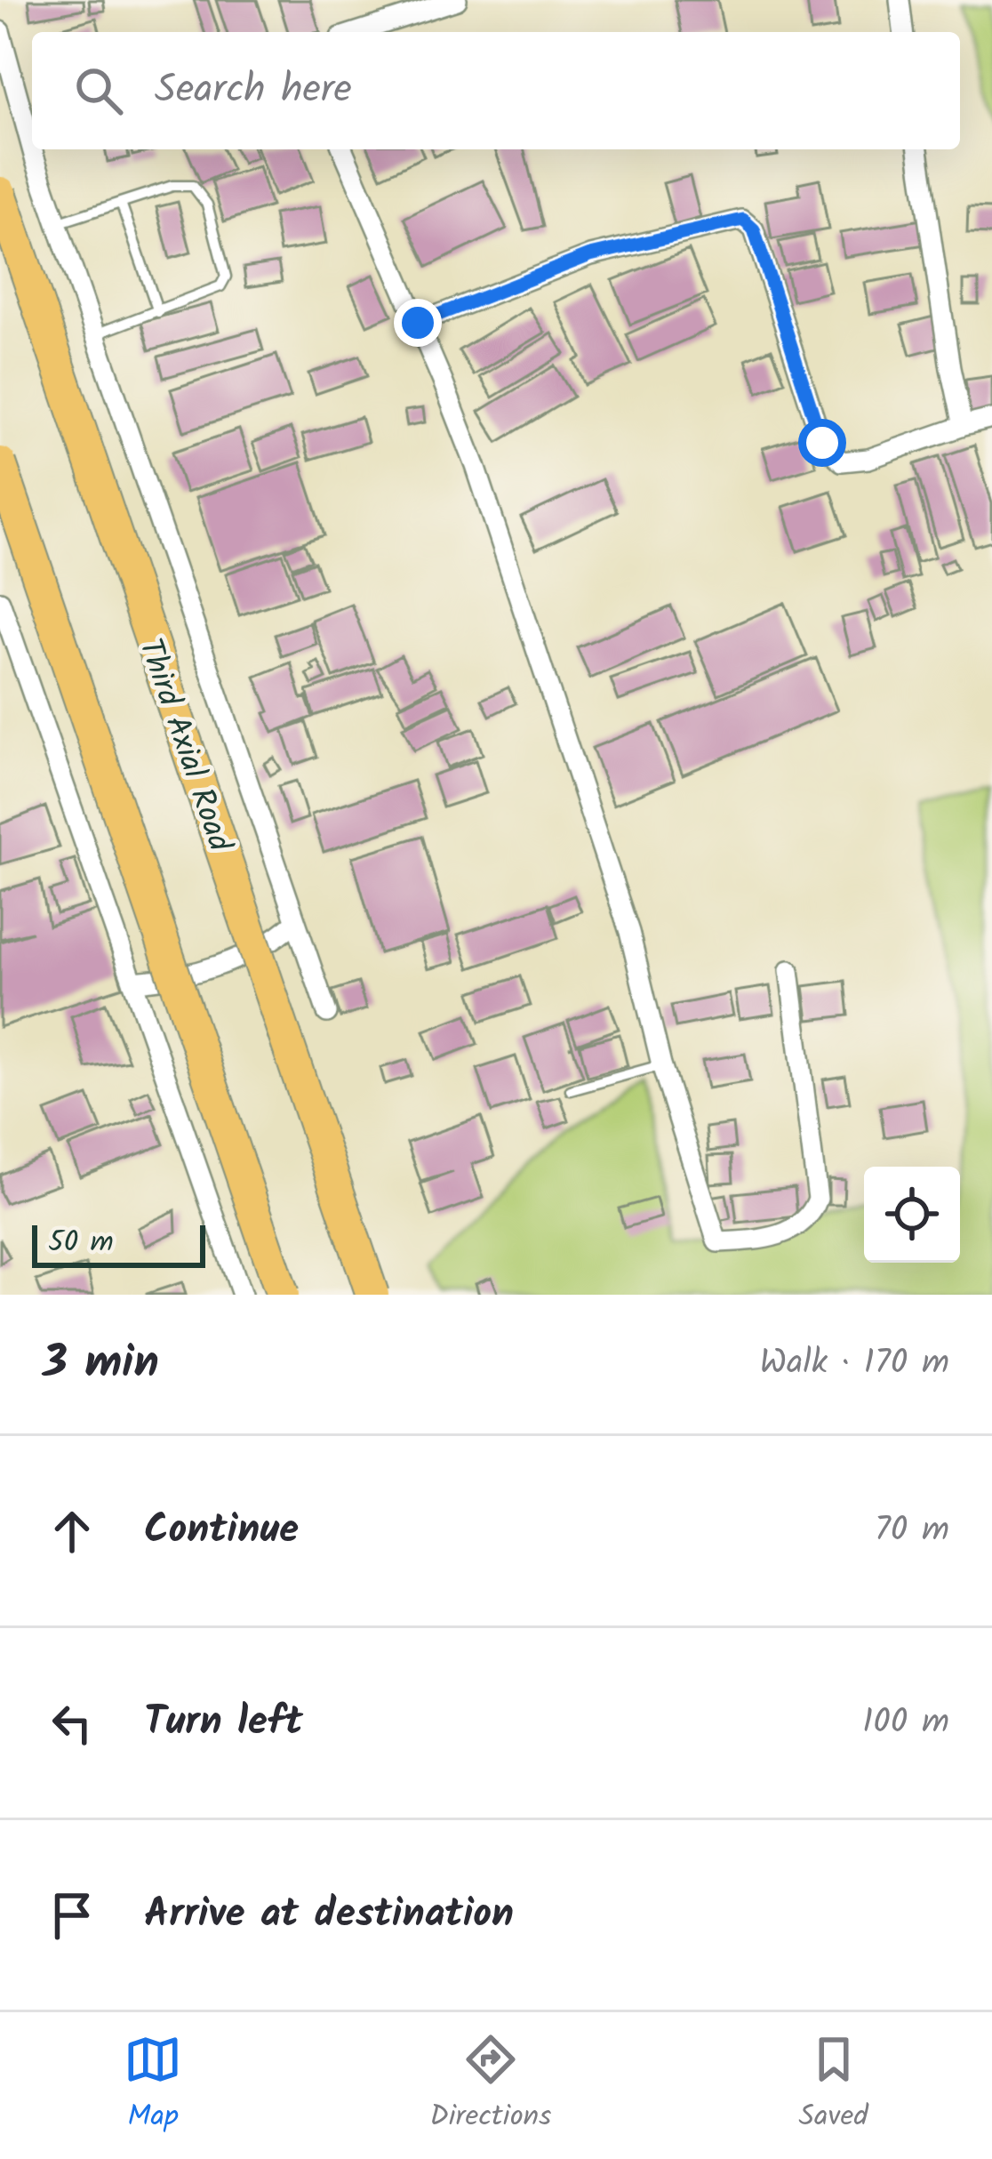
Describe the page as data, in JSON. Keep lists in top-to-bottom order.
{
  "streets": {
    "highway": ["Third Axial Road"]
  },
  "scale_bar": "50 m",
  "page": {
    "search": "Search here",
    "scale": "50 m",
    "heading": ["3 min", "Walk · 170 m"],
    "list": [
      ["Continue", "70 m"],
      ["Turn left", "100 m"],
      "Arrive at destination"
    ],
    "nav": ["Map", "Directions", "Saved"]
  }
}
